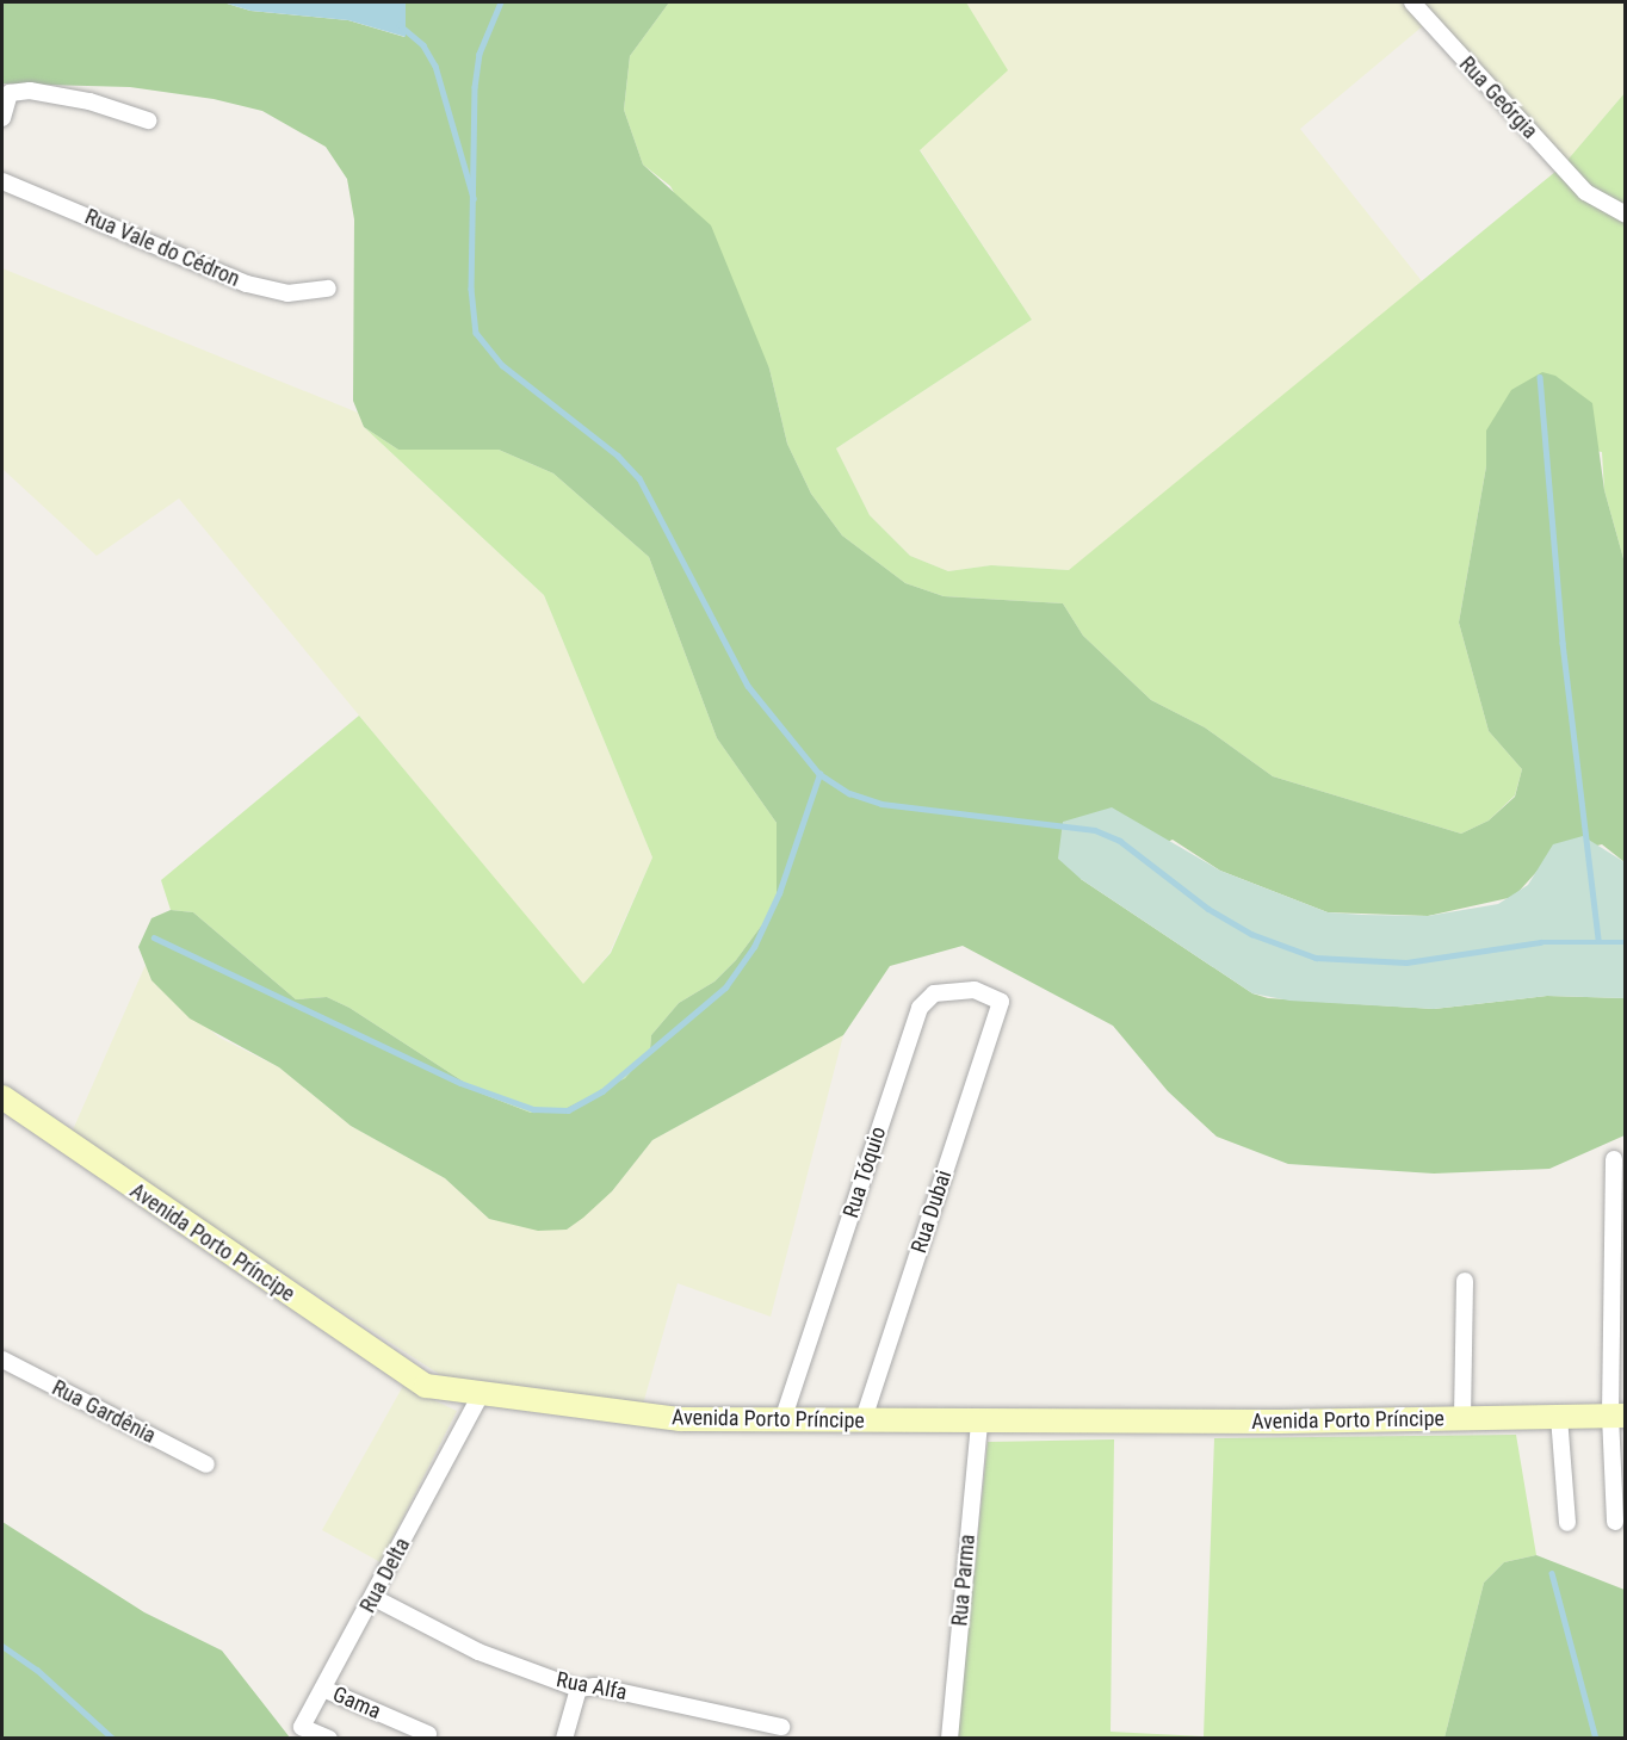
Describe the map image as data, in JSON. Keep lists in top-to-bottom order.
{
  "streets": {
    "street": [
      "Rua Geórgia",
      "Rua Vale do Cédron",
      "Rua Tóquio",
      "Rua Dubai",
      "Avenida Porto Príncipe",
      "Rua Gardênia",
      "Rua Delta",
      "Rua Parma",
      "Rua Alfa",
      "Gama"
    ]
  },
  "crossings": [
    ["Rua Tóquio", "Rua Dubai"],
    ["Rua Tóquio", "Avenida Porto Príncipe"],
    ["Rua Dubai", "Avenida Porto Príncipe"],
    ["Avenida Porto Príncipe", "Rua Delta"],
    ["Avenida Porto Príncipe", "Rua Parma"],
    ["Rua Delta", "Rua Alfa"],
    ["Rua Delta", "Gama"]
  ]
}
